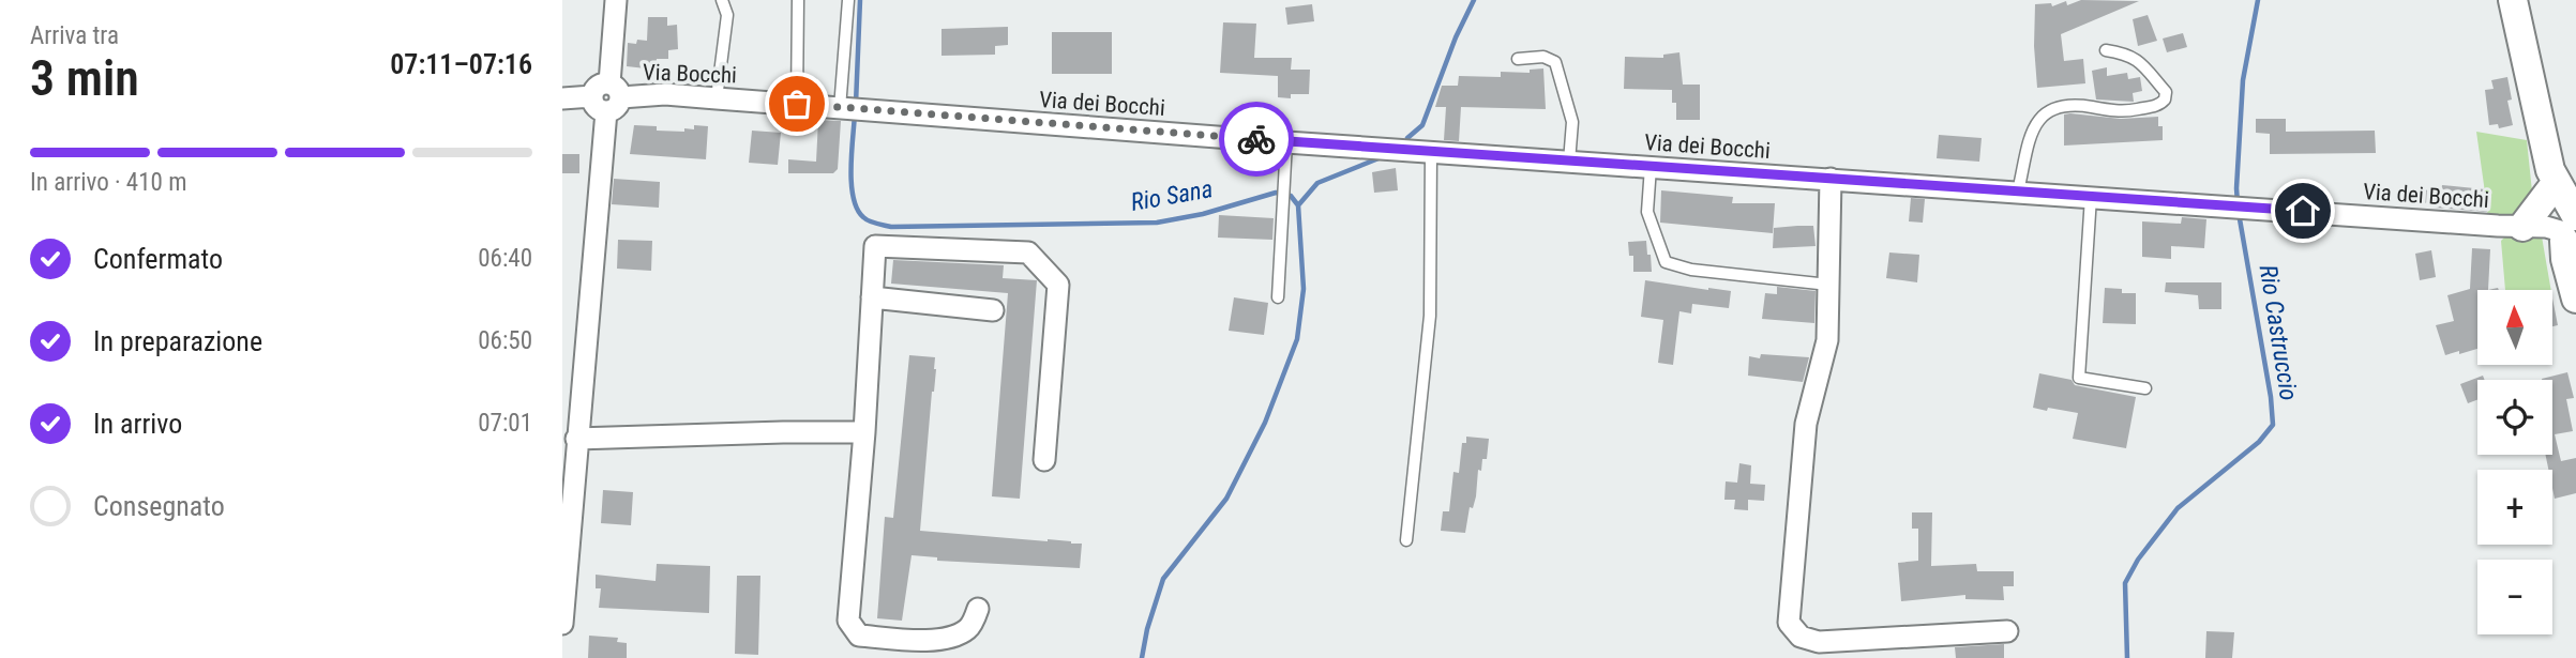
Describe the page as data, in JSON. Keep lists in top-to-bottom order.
{
  "streets": {
    "street": ["Via Bocchi", "Via dei Bocchi"]
  },
  "crossings": [
    ["Via Bocchi", "Via dei Bocchi"]
  ],
  "water": ["Rio Sana", "Rio Castruccio"],
  "north": "top",
  "page": {
    "heading": ["3 min", "Arriva tra", "07:11–07:16"],
    "bar": "In arrivo · 410 m",
    "list": [
      ["Confermato", "06:40"],
      ["In preparazione", "06:50"],
      ["In arrivo", "07:01"],
      "Consegnato"
    ],
    "map_buttons": ["+", "−"]
  }
}
